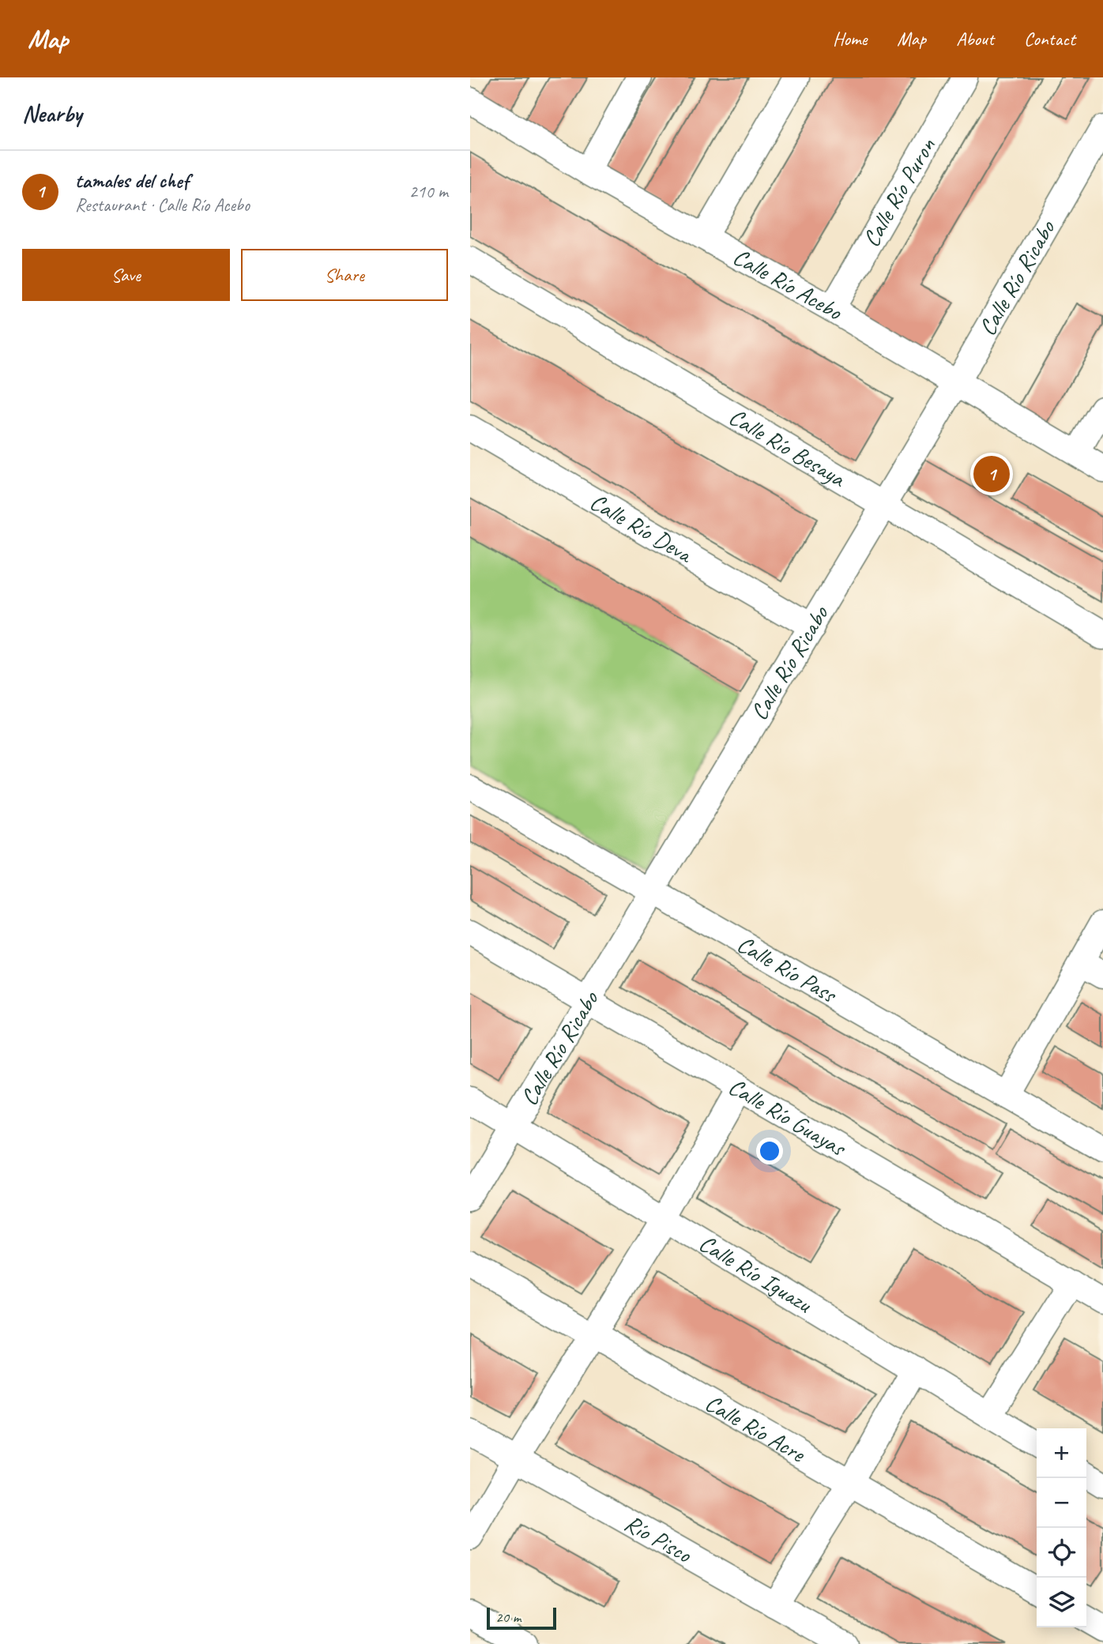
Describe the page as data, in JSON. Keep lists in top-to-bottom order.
{
  "streets": {
    "street": [
      "Calle Río Puron",
      "Calle Río Ricabo",
      "Calle Río Acebo",
      "Calle Río Besaya",
      "Calle Río Deva",
      "Calle Río Pass",
      "Calle Río Guayas",
      "Calle Río Iguazu",
      "Calle Río Acre",
      "Río Pisco"
    ]
  },
  "crossings": [
    ["Calle Río Puron", "Calle Río Acebo"],
    ["Calle Río Ricabo", "Calle Río Acebo"],
    ["Calle Río Ricabo", "Calle Río Besaya"],
    ["Calle Río Ricabo", "Calle Río Deva"],
    ["Calle Río Ricabo", "Calle Río Pass"],
    ["Calle Río Ricabo", "Calle Río Guayas"],
    ["Calle Río Ricabo", "Calle Río Iguazu"]
  ],
  "scale_bar": "20 m",
  "page": {
    "header": "Map",
    "nav": [
      "Home",
      "Map",
      "About",
      "Contact"
    ],
    "heading": "Nearby",
    "list": [
      {
        "mark": "1",
        "name": "tamales del chef",
        "note": "Restaurant · Calle Río Acebo",
        "value": "210 m"
      }
    ],
    "buttons": ["Save", "Share"],
    "pins": "1",
    "map_buttons": ["+", "−"],
    "scale": "20 m"
  }
}
